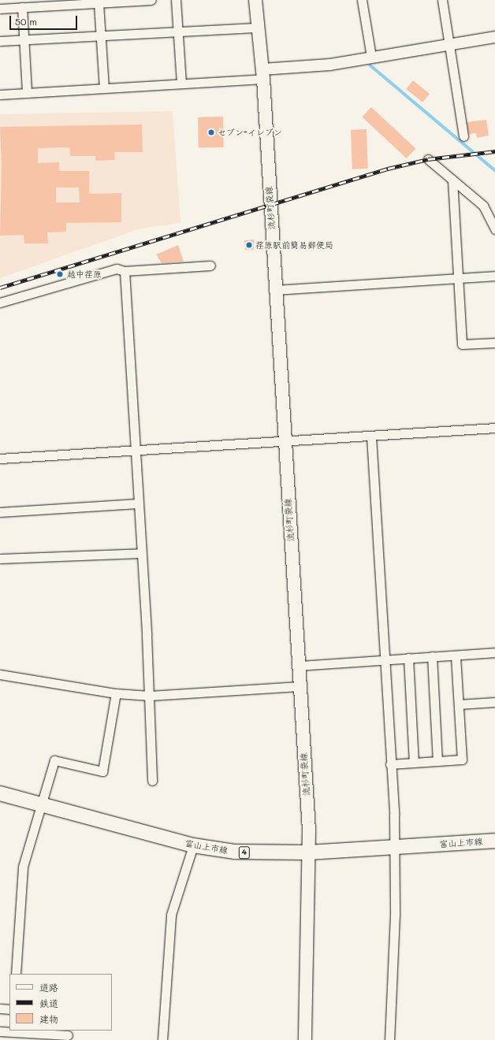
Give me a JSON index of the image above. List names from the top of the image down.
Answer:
{
  "streets": {
    "main road": ["流杉町袋線", "富山上市線", "4"]
  },
  "crossings": [
    ["流杉町袋線", "富山上市線"]
  ],
  "places": ["セブン-イレブン", "荏原駅前簡易郵便局", "越中荏原"],
  "legend": ["道路", "鉄道", "建物"],
  "scale_bar": "50 m"
}
